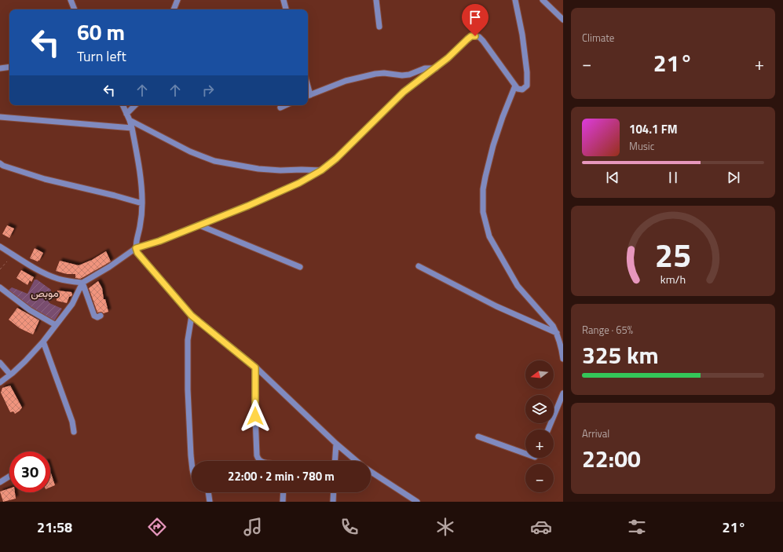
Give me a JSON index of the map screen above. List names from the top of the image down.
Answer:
{
  "districts": ["موبص"],
  "north": "left",
  "page": {
    "tile": [
      "Climate",
      ["Range · 65%", "325 km"],
      ["Arrival", "22:00"]
    ],
    "turn": ["60 m", "Turn left"],
    "heat": ["−", "21°", "+"],
    "song": ["104.1 FM", "Music"],
    "map_buttons": ["+", "−"],
    "limit": "30",
    "trip": "22:00 · 2 min · 780 m",
    "tabs": ["21:58", "21°"],
    "gauge": ["25", "km/h"]
  }
}
